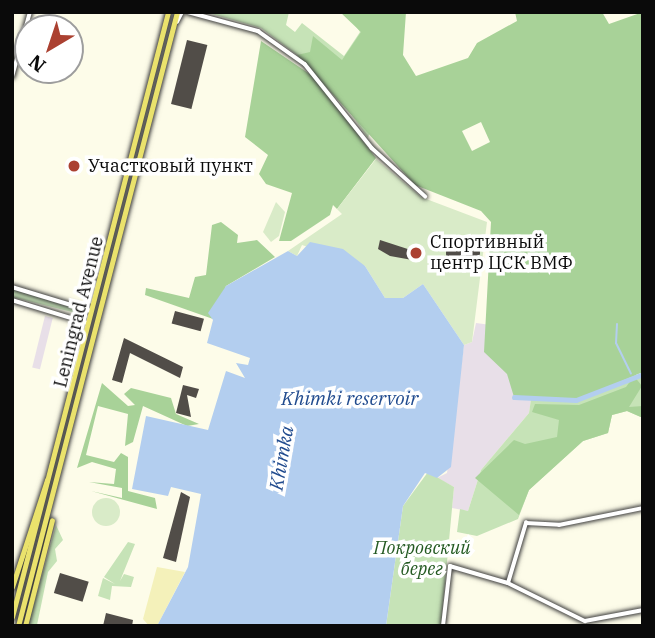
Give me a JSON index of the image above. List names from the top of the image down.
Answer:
{
  "streets": {
    "main road": ["Leningrad Avenue"]
  },
  "water": ["Khimki reservoir", "Khimka"],
  "parks": ["Покровский берег"],
  "places": ["Участковый пункт", "Спортивный центр ЦСК ВМФ"],
  "north": "bottom left"
}
